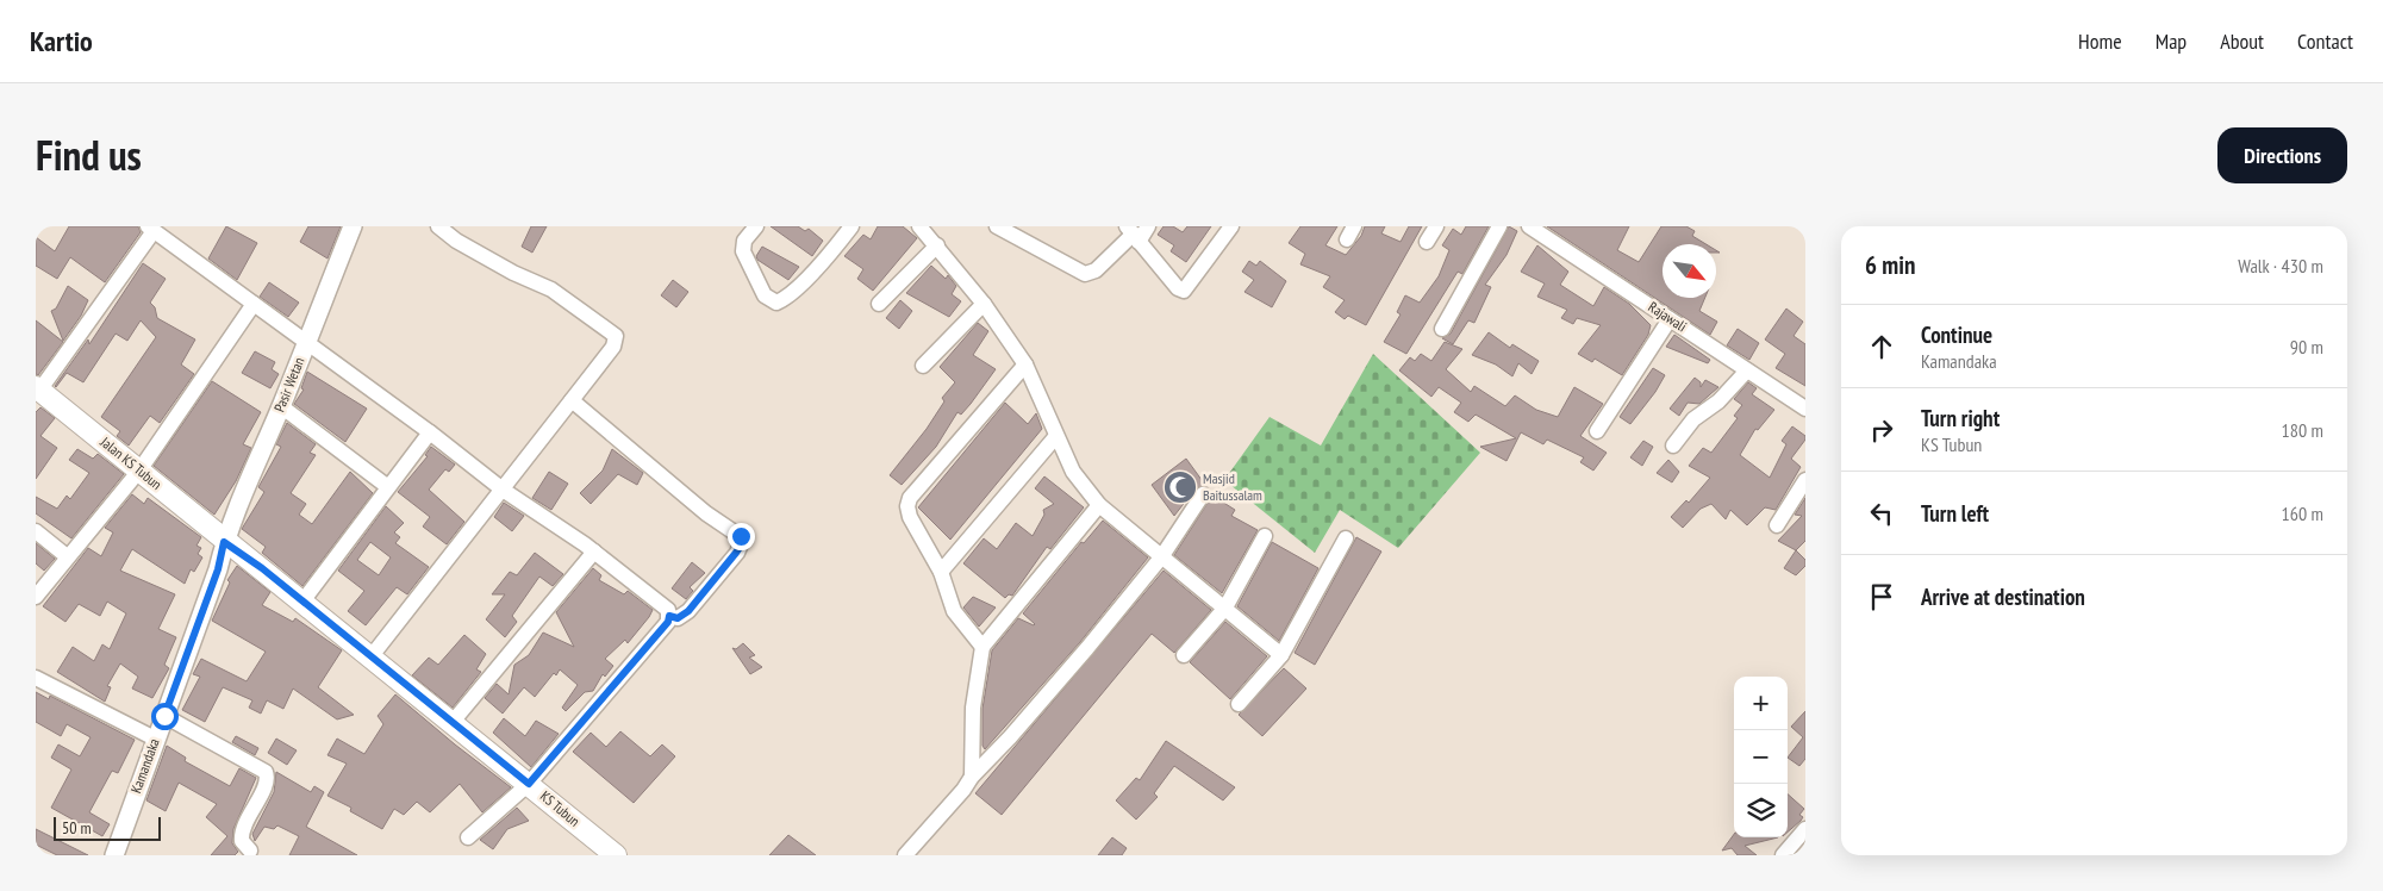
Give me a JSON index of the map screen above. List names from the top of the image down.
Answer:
{
  "streets": {
    "main road": ["Jalan KS Tubun", "KS Tubun"],
    "street": ["Rajawali", "Pasir Wetan", "Kamandaka"]
  },
  "crossings": [
    ["Pasir Wetan", "Jalan KS Tubun"],
    ["Pasir Wetan", "Kamandaka"],
    ["Pasir Wetan", "KS Tubun"],
    ["Jalan KS Tubun", "Kamandaka"],
    ["Jalan KS Tubun", "KS Tubun"],
    ["Kamandaka", "KS Tubun"]
  ],
  "places": {
    "mosque": ["Masjid Baitussalam"]
  },
  "scale_bar": "50 m",
  "north": "bottom right",
  "page": {
    "header": "Kartio",
    "nav": [
      "Home",
      "Map",
      "About",
      "Contact"
    ],
    "title": "Find us",
    "buttons": "Directions",
    "heading": ["6 min", "Walk · 430 m"],
    "list": [
      ["Continue", "Kamandaka", "90 m"],
      ["Turn right", "KS Tubun", "180 m"],
      ["Turn left", "160 m"],
      "Arrive at destination"
    ],
    "map_buttons": ["+", "−"],
    "scale": "50 m"
  }
}
